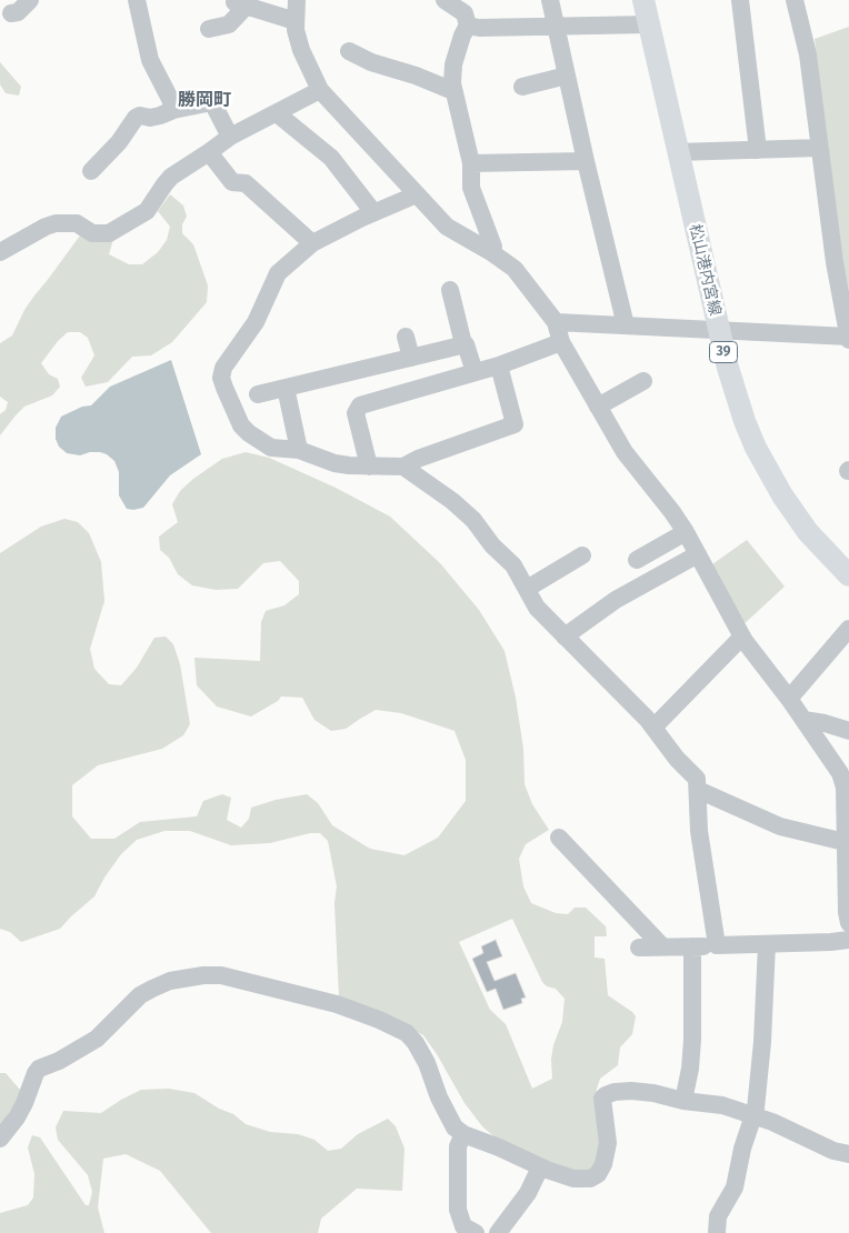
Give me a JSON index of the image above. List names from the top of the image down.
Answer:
{
  "streets": {
    "main road": ["松山港内宮線", "39"]
  },
  "districts": ["勝岡町"]
}
